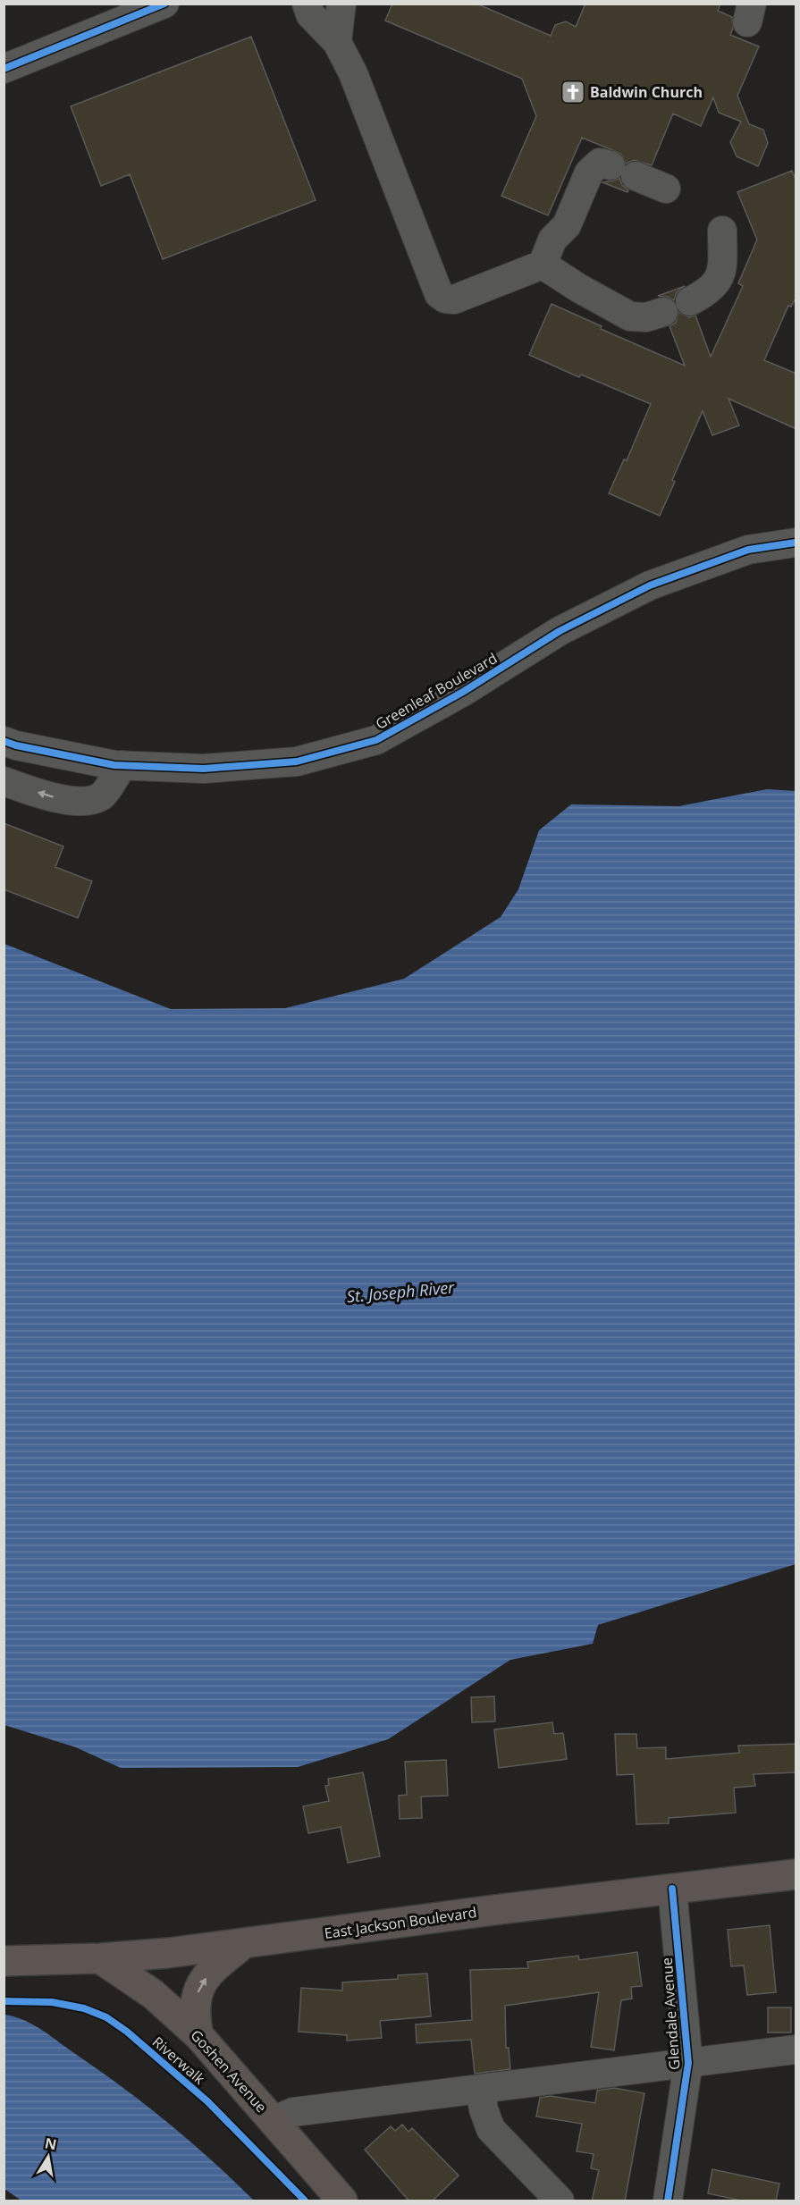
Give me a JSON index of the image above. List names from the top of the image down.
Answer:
{
  "streets": {
    "main road": ["East Jackson Boulevard", "Goshen Avenue"],
    "street": ["Greenleaf Boulevard", "Glendale Avenue"],
    "cycle path": ["Riverwalk"]
  },
  "crossings": [
    ["East Jackson Boulevard", "Glendale Avenue"],
    ["East Jackson Boulevard", "Goshen Avenue"]
  ],
  "water": ["St. Joseph River"],
  "places": {
    "church": ["Baldwin Church"]
  },
  "north": "top"
}
